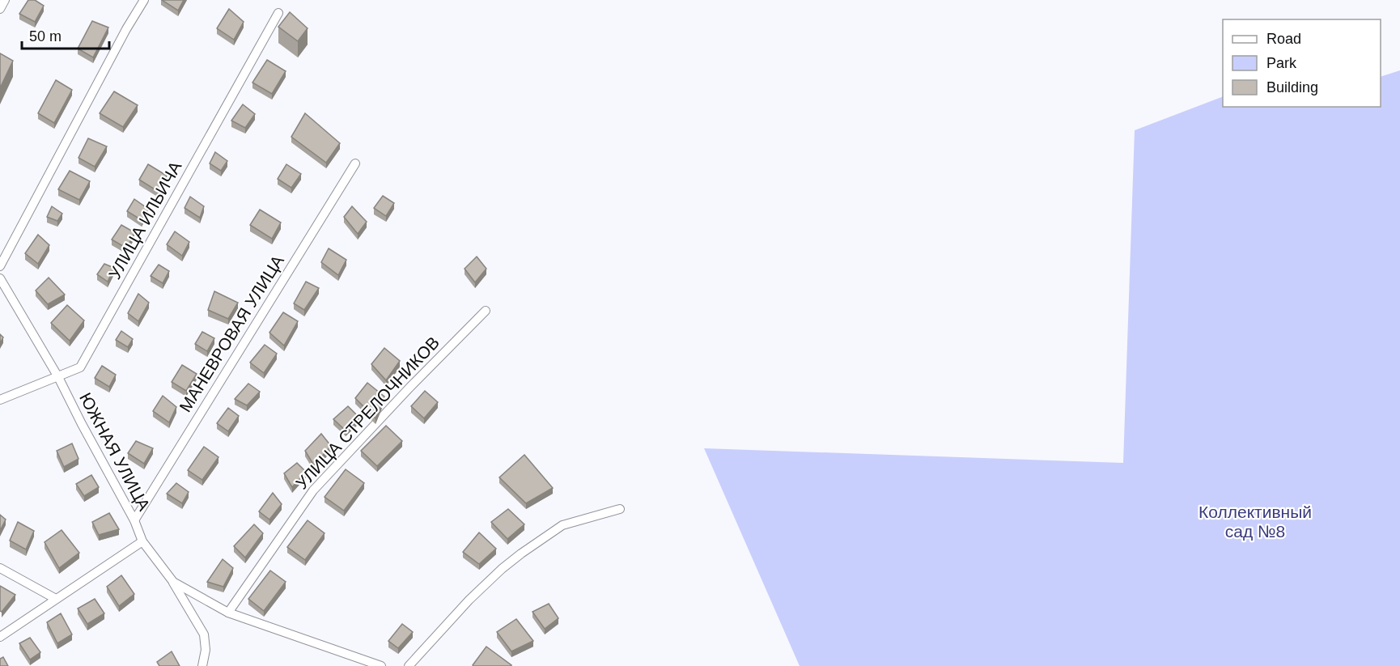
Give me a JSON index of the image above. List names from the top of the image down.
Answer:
{
  "streets": {
    "street": [
      "УЛИЦА ИЛЬИЧА",
      "МАНЕВРОВАЯ УЛИЦА",
      "УЛИЦА СТРЕЛОЧНИКОВ",
      "ЮЖНАЯ УЛИЦА"
    ]
  },
  "crossings": [
    ["УЛИЦА ИЛЬИЧА", "ЮЖНАЯ УЛИЦА"],
    ["МАНЕВРОВАЯ УЛИЦА", "ЮЖНАЯ УЛИЦА"],
    ["УЛИЦА СТРЕЛОЧНИКОВ", "ЮЖНАЯ УЛИЦА"]
  ],
  "parks": ["Коллективный сад №8"],
  "legend": ["Road", "Park", "Building"],
  "scale_bar": "50 m"
}
